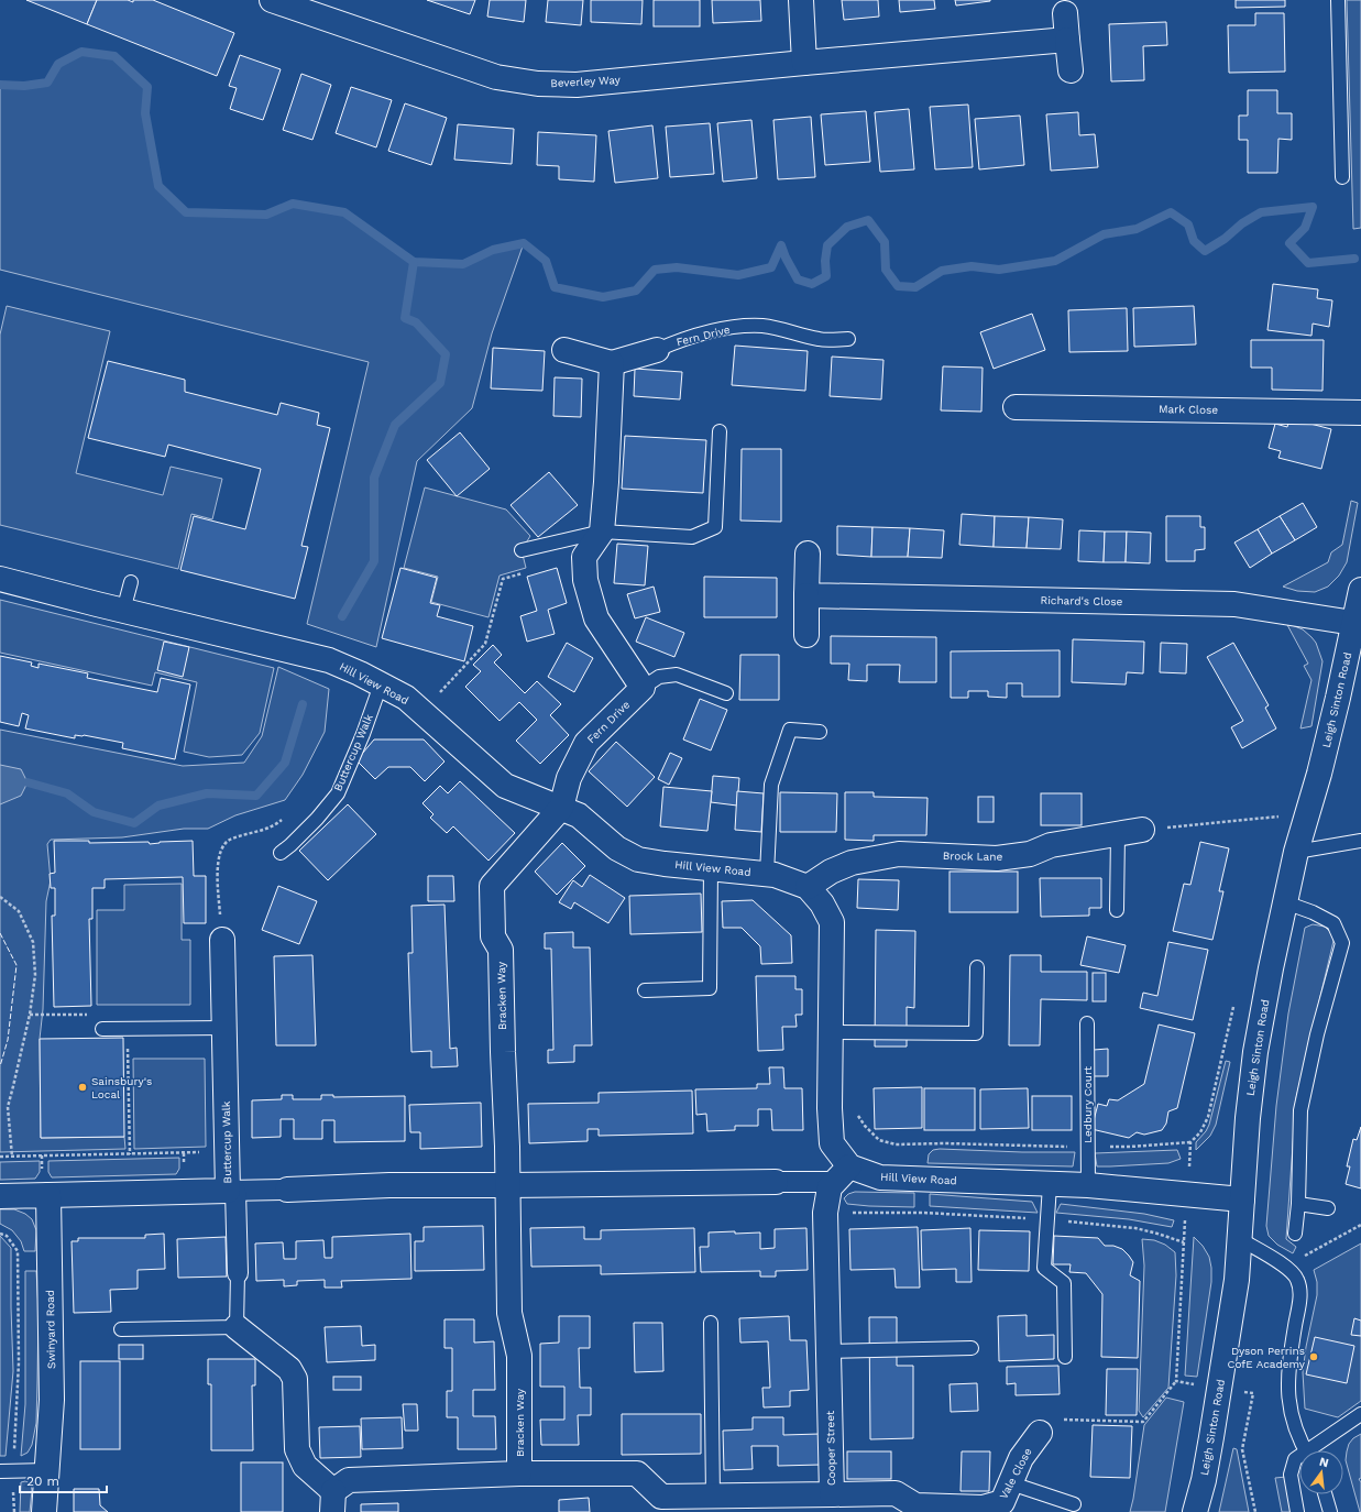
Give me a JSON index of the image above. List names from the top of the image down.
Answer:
{
  "streets": {
    "street": [
      "Beverley Way",
      "Fern Drive",
      "Mark Close",
      "Richard's Close",
      "Hill View Road",
      "Leigh Sinton Road",
      "Buttercup Walk",
      "Brock Lane",
      "Bracken Way",
      "Swinyard Road",
      "Cooper Street",
      "Vale Close"
    ],
    "lane": ["Ledbury Court"]
  },
  "crossings": [
    ["Fern Drive", "Hill View Road"],
    ["Fern Drive", "Bracken Way"],
    ["Richard's Close", "Leigh Sinton Road"],
    ["Hill View Road", "Leigh Sinton Road"],
    ["Hill View Road", "Buttercup Walk"],
    ["Hill View Road", "Brock Lane"],
    ["Hill View Road", "Bracken Way"],
    ["Hill View Road", "Ledbury Court"],
    ["Hill View Road", "Cooper Street"],
    ["Buttercup Walk", "Swinyard Road"],
    ["Bracken Way", "Cooper Street"],
    ["Cooper Street", "Vale Close"]
  ],
  "places": ["Sainsbury's Local", "Dyson Perrins CofE Academy"],
  "scale_bar": "20 m",
  "north": "top"
}
